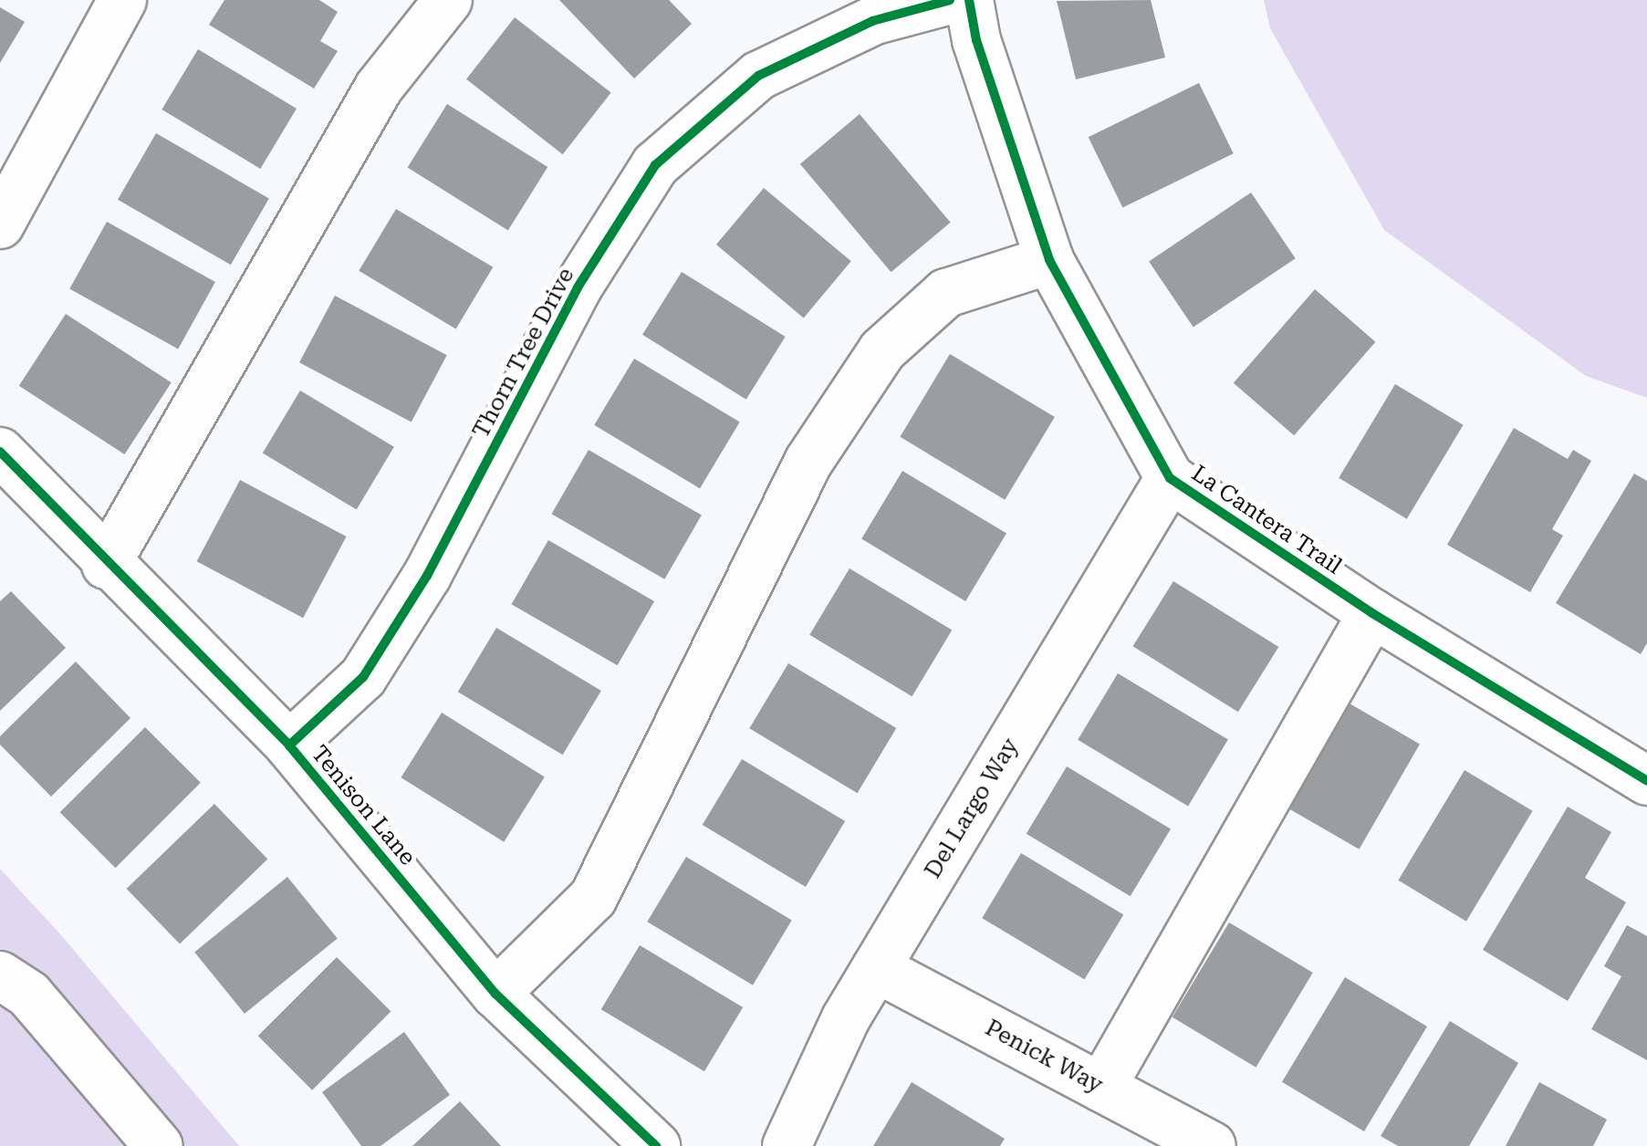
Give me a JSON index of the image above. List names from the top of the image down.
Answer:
{
  "streets": {
    "street": [
      "Thorn Tree Drive",
      "La Cantera Trail",
      "Tenison Lane",
      "Del Largo Way",
      "Penick Way"
    ]
  },
  "crossings": [
    ["Thorn Tree Drive", "Tenison Lane"],
    ["La Cantera Trail", "Del Largo Way"],
    ["Del Largo Way", "Penick Way"]
  ]
}
